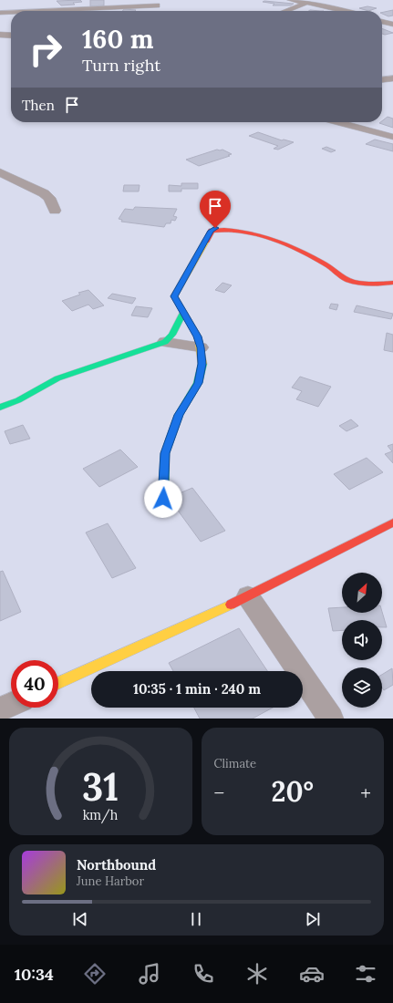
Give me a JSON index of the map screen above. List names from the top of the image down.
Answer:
{
  "north": "top right",
  "page": {
    "turn": ["160 m", "Turn right"],
    "then": "Then",
    "limit": "40",
    "trip": "10:35 · 1 min · 240 m",
    "tile": "Climate",
    "heat": ["−", "20°", "+"],
    "song": ["Northbound", "June Harbor"],
    "tabs": "10:34",
    "gauge": ["31", "km/h"]
  }
}
